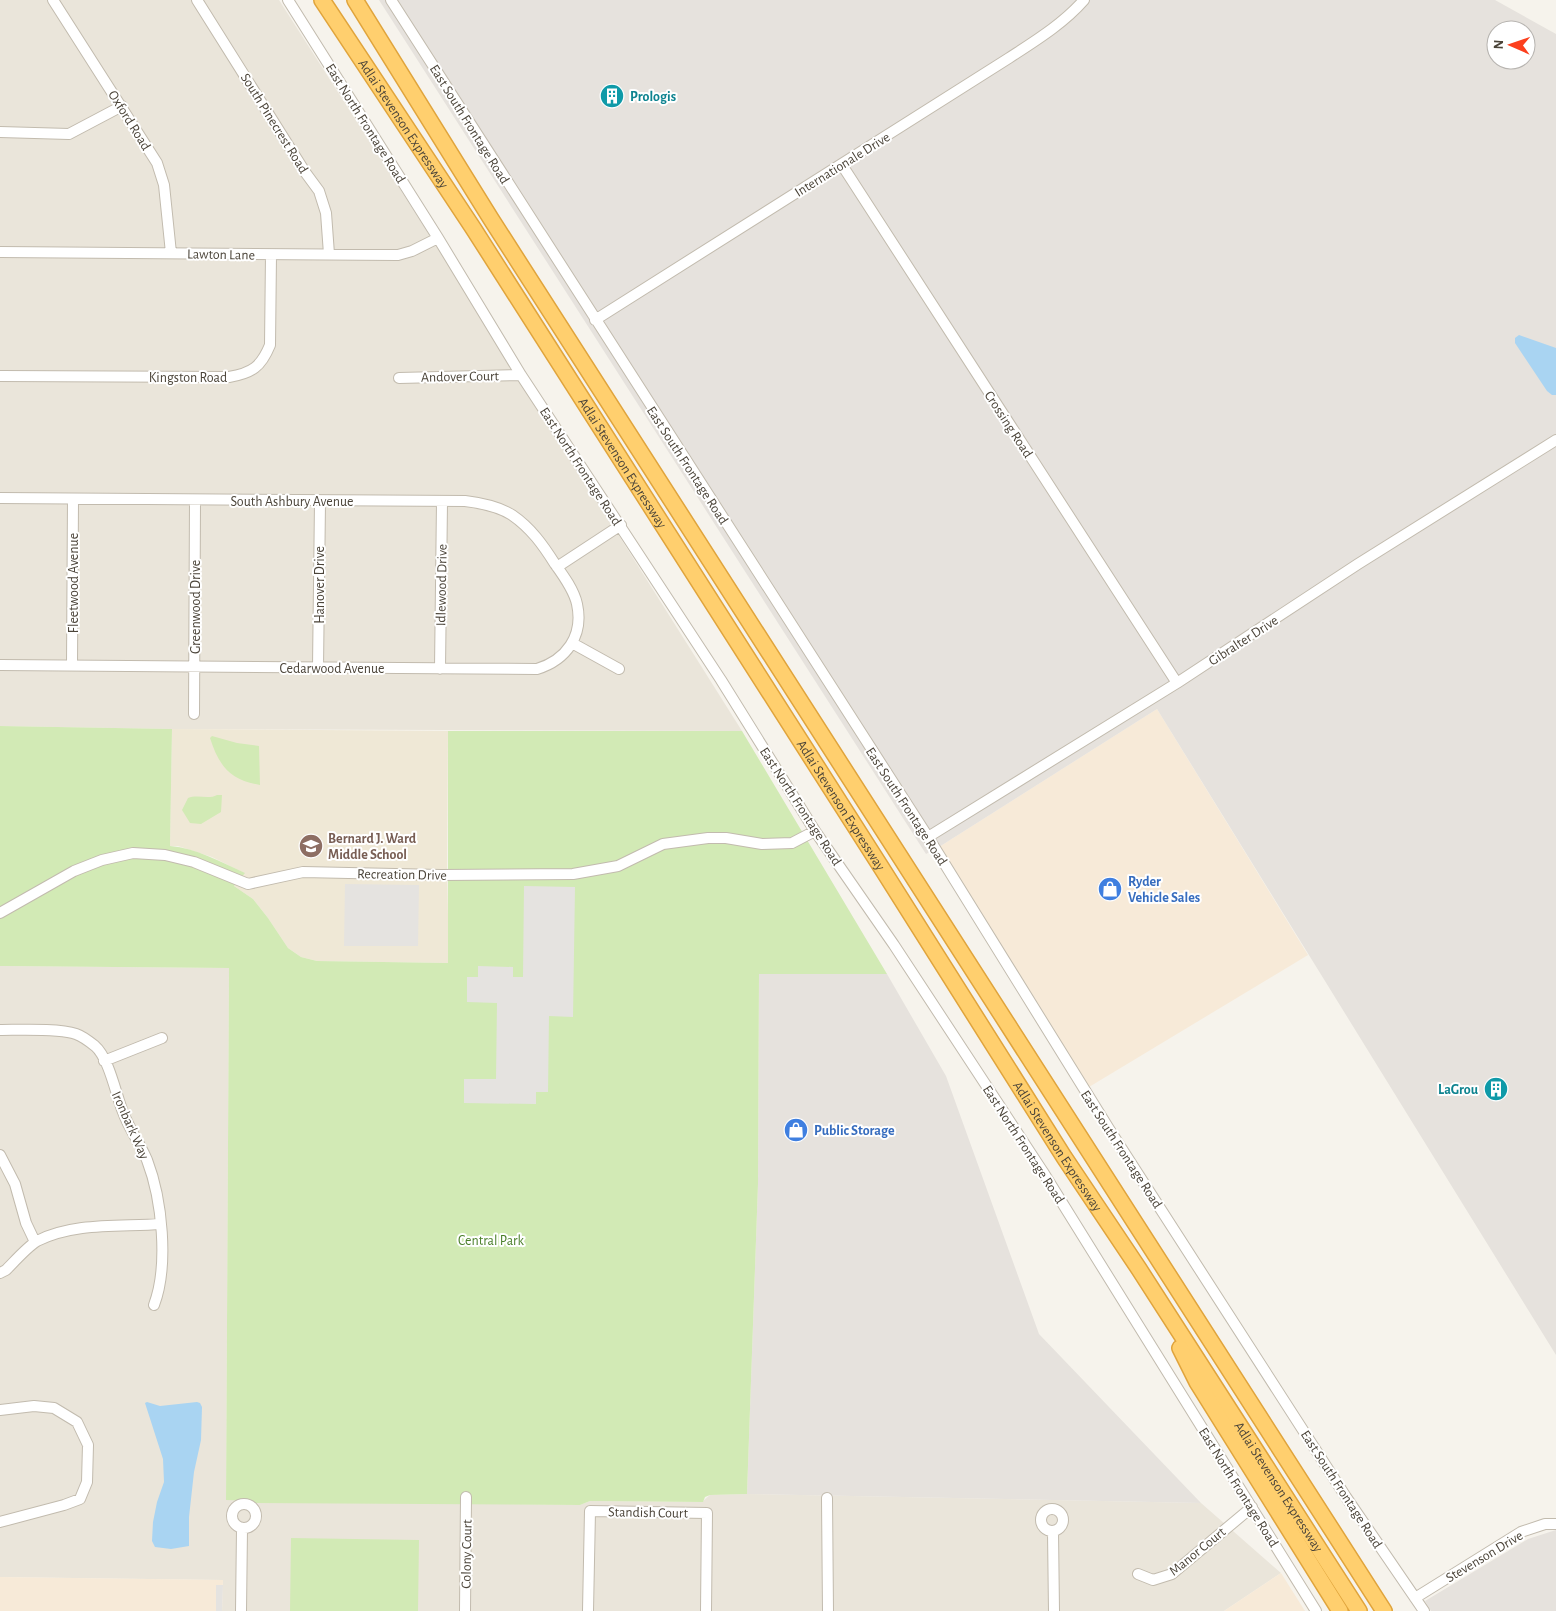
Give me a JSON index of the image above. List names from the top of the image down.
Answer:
{
  "streets": {
    "highway": ["Adlai Stevenson Expressway"],
    "street": [
      "Oxford Road",
      "South Pinecrest Road",
      "East North Frontage Road",
      "East South Frontage Road",
      "Internationale Drive",
      "Lawton Lane",
      "Andover Court",
      "Kingston Road",
      "Crossing Road",
      "South Ashbury Avenue",
      "Fleetwood Avenue",
      "Hanover Drive",
      "Idlewood Drive",
      "Greenwood Drive",
      "Gibralter Drive",
      "Cedarwood Avenue",
      "Recreation Drive",
      "Ironbark Way",
      "Standish Court",
      "Manor Court",
      "Colony Court",
      "Stevenson Drive"
    ]
  },
  "crossings": [
    ["Oxford Road", "Lawton Lane"],
    ["South Pinecrest Road", "Lawton Lane"],
    ["East North Frontage Road", "Lawton Lane"],
    ["East North Frontage Road", "Andover Court"],
    ["East North Frontage Road", "Recreation Drive"],
    ["East North Frontage Road", "Manor Court"],
    ["East South Frontage Road", "Internationale Drive"],
    ["East South Frontage Road", "Gibralter Drive"],
    ["East South Frontage Road", "Stevenson Drive"],
    ["Internationale Drive", "Crossing Road"],
    ["Lawton Lane", "Kingston Road"],
    ["Crossing Road", "Gibralter Drive"],
    ["South Ashbury Avenue", "Fleetwood Avenue"],
    ["South Ashbury Avenue", "Hanover Drive"],
    ["South Ashbury Avenue", "Idlewood Drive"],
    ["South Ashbury Avenue", "Greenwood Drive"],
    ["South Ashbury Avenue", "Cedarwood Avenue"],
    ["Fleetwood Avenue", "Cedarwood Avenue"],
    ["Hanover Drive", "Cedarwood Avenue"],
    ["Idlewood Drive", "Cedarwood Avenue"],
    ["Greenwood Drive", "Cedarwood Avenue"]
  ],
  "parks": ["Central Park"],
  "places": {
    "building": ["Prologis", "LaGrou"],
    "school or university": ["Bernard J. Ward Middle School"],
    "shop": ["Ryder Vehicle Sales", "Public Storage"]
  },
  "north": "left"
}
